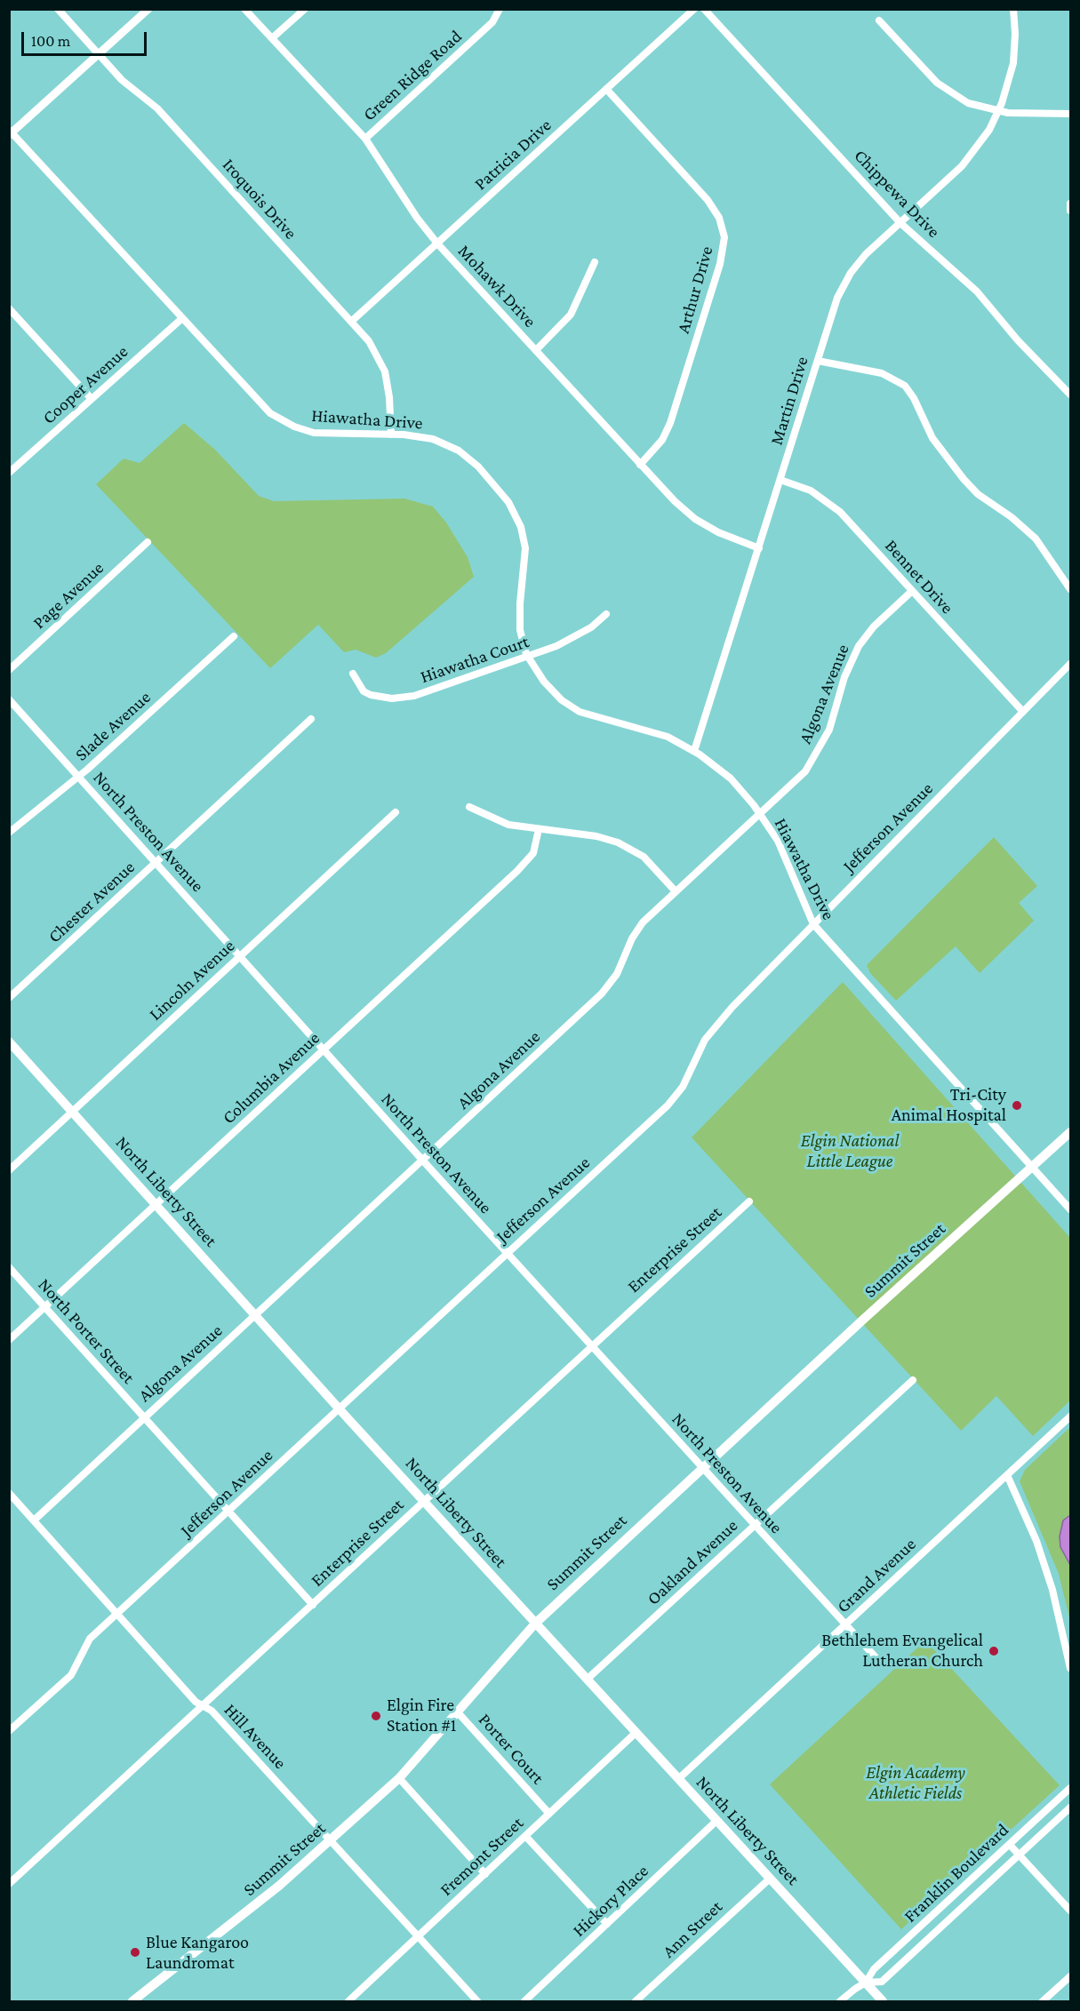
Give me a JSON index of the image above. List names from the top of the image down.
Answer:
{
  "streets": {
    "main road": ["North Liberty Street", "Summit Street"],
    "street": [
      "Green Ridge Road",
      "Patricia Drive",
      "Chippewa Drive",
      "Iroquois Drive",
      "Mohawk Drive",
      "Arthur Drive",
      "Cooper Avenue",
      "Martin Drive",
      "Hiawatha Drive",
      "Bennet Drive",
      "Page Avenue",
      "Hiawatha Court",
      "Algona Avenue",
      "Slade Avenue",
      "Jefferson Avenue",
      "North Preston Avenue",
      "Chester Avenue",
      "Lincoln Avenue",
      "Columbia Avenue",
      "Enterprise Street",
      "North Porter Street",
      "Oakland Avenue",
      "Grand Avenue",
      "Hill Avenue",
      "Porter Court",
      "Fremont Street",
      "Franklin Boulevard",
      "Hickory Place",
      "Ann Street"
    ]
  },
  "crossings": [
    ["Green Ridge Road", "Mohawk Drive"],
    ["Patricia Drive", "Iroquois Drive"],
    ["Patricia Drive", "Mohawk Drive"],
    ["Patricia Drive", "Arthur Drive"],
    ["Chippewa Drive", "Martin Drive"],
    ["Iroquois Drive", "Hiawatha Drive"],
    ["Mohawk Drive", "Arthur Drive"],
    ["Mohawk Drive", "Martin Drive"],
    ["Cooper Avenue", "Hiawatha Drive"],
    ["Martin Drive", "Hiawatha Drive"],
    ["Martin Drive", "Bennet Drive"],
    ["Hiawatha Drive", "Hiawatha Court"],
    ["Hiawatha Drive", "Algona Avenue"],
    ["Hiawatha Drive", "Jefferson Avenue"],
    ["Hiawatha Drive", "Summit Street"],
    ["Bennet Drive", "Algona Avenue"],
    ["Bennet Drive", "Jefferson Avenue"],
    ["Algona Avenue", "North Preston Avenue"],
    ["Algona Avenue", "North Liberty Street"],
    ["Algona Avenue", "North Porter Street"],
    ["Algona Avenue", "Hill Avenue"],
    ["Slade Avenue", "North Preston Avenue"],
    ["Jefferson Avenue", "North Preston Avenue"],
    ["Jefferson Avenue", "North Liberty Street"],
    ["Jefferson Avenue", "North Porter Street"],
    ["Jefferson Avenue", "Hill Avenue"],
    ["North Preston Avenue", "Chester Avenue"],
    ["North Preston Avenue", "Lincoln Avenue"],
    ["North Preston Avenue", "Columbia Avenue"],
    ["North Preston Avenue", "Enterprise Street"],
    ["North Preston Avenue", "Summit Street"],
    ["North Preston Avenue", "Oakland Avenue"],
    ["North Preston Avenue", "Grand Avenue"],
    ["Lincoln Avenue", "North Liberty Street"],
    ["Columbia Avenue", "North Liberty Street"],
    ["Columbia Avenue", "North Porter Street"],
    ["North Liberty Street", "Enterprise Street"],
    ["North Liberty Street", "Summit Street"],
    ["North Liberty Street", "Oakland Avenue"],
    ["North Liberty Street", "Grand Avenue"],
    ["North Liberty Street", "Fremont Street"],
    ["North Liberty Street", "Franklin Boulevard"],
    ["North Liberty Street", "Hickory Place"],
    ["North Liberty Street", "Ann Street"],
    ["Enterprise Street", "North Porter Street"],
    ["Enterprise Street", "Hill Avenue"],
    ["Summit Street", "Hill Avenue"],
    ["Summit Street", "Porter Court"],
    ["Hill Avenue", "Fremont Street"],
    ["Porter Court", "Fremont Street"]
  ],
  "parks": ["Elgin National Little League", "Elgin Academy Athletic Fields"],
  "places": [
    "Tri-City Animal Hospital",
    "Bethlehem Evangelical Lutheran Church",
    "Elgin Fire Station #1",
    "Blue Kangaroo Laundromat"
  ],
  "scale_bar": "100 m"
}
